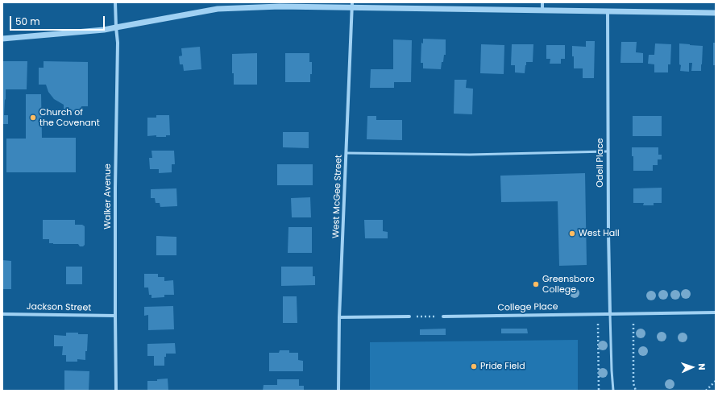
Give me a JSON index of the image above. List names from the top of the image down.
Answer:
{
  "streets": {
    "street": [
      "Odell Place",
      "Walker Avenue",
      "West McGee Street",
      "Jackson Street",
      "College Place"
    ]
  },
  "crossings": [
    ["Odell Place", "College Place"],
    ["Walker Avenue", "Jackson Street"]
  ],
  "places": [
    "Church of the Covenant",
    "West Hall",
    "Greensboro College",
    "Pride Field"
  ],
  "scale_bar": "50 m",
  "north": "right"
}
